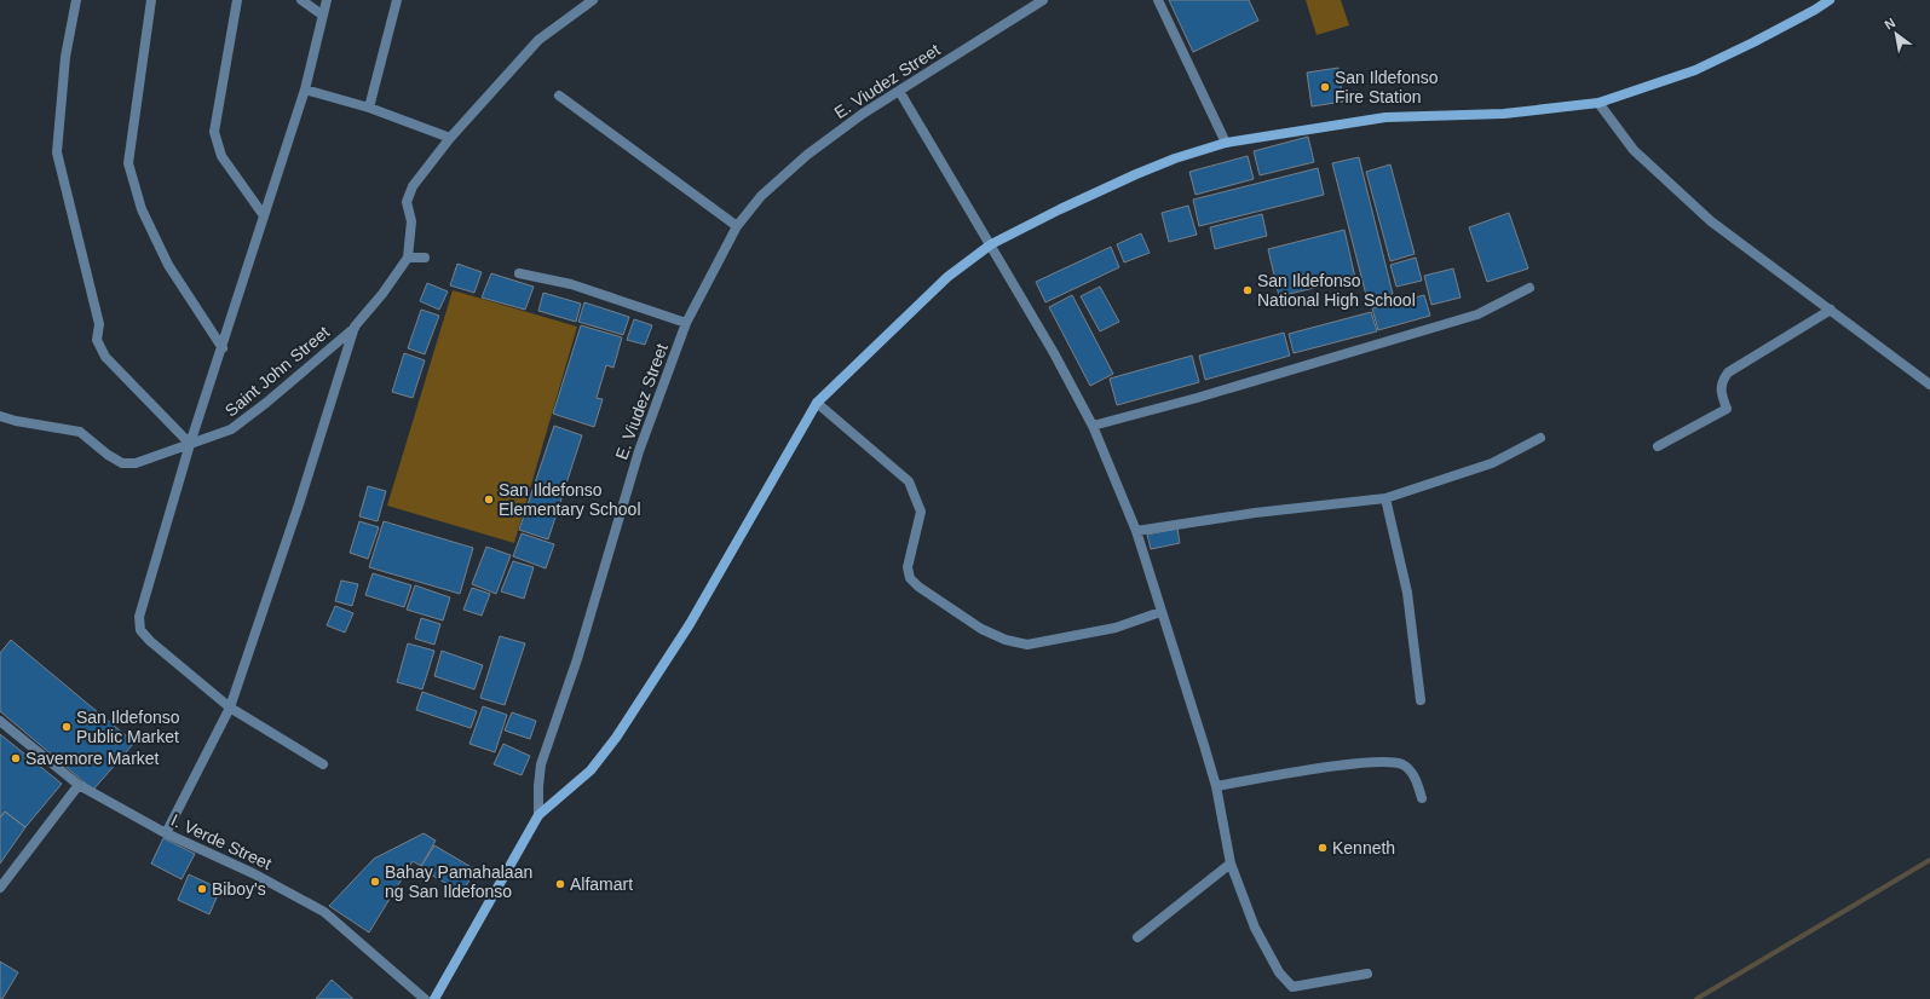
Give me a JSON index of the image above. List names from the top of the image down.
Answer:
{
  "streets": {
    "street": ["E. Viudez Street", "Saint John Street", "I. Verde Street"]
  },
  "places": [
    "San Ildefonso Fire Station",
    "San Ildefonso National High School",
    "San Ildefonso Elementary School",
    "San Ildefonso Public Market",
    "Savemore Market",
    "Kenneth",
    "Bahay Pamahalaan ng San Ildefonso",
    "Alfamart",
    "Biboy's"
  ],
  "north": "top left"
}
